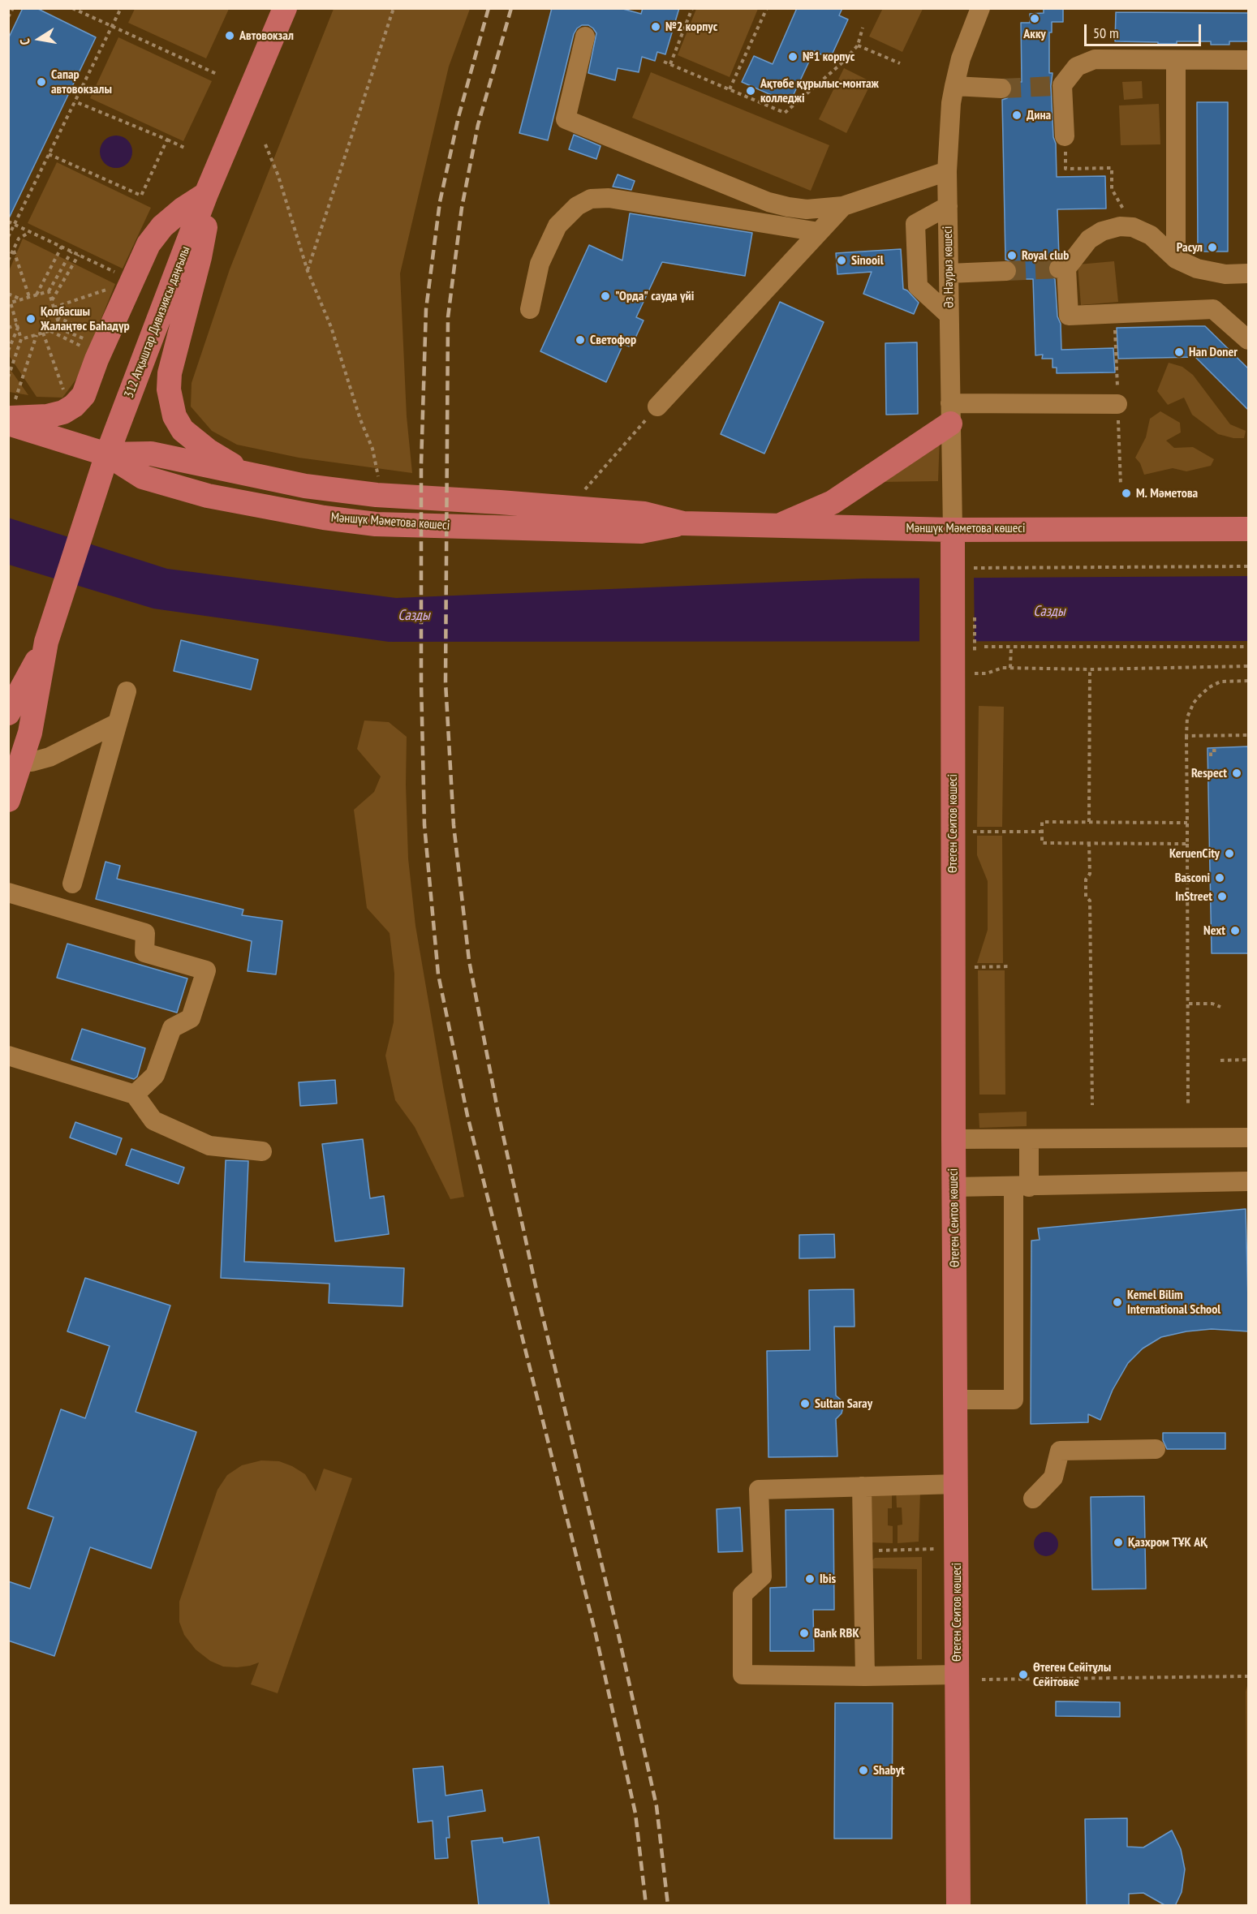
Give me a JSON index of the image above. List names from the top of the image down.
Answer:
{
  "streets": {
    "main road": ["312 Атқыштар Дивизиясы даңғылы", "Мәншүк Мәметова көшесі", "Өтеген Сеитов көшесі"],
    "street": ["Әз Наурыз көшесі"]
  },
  "crossings": [
    ["Әз Наурыз көшесі", "Мәншүк Мәметова көшесі"],
    ["Әз Наурыз көшесі", "Өтеген Сеитов көшесі"],
    ["312 Атқыштар Дивизиясы даңғылы", "Мәншүк Мәметова көшесі"],
    ["Мәншүк Мәметова көшесі", "Өтеген Сеитов көшесі"]
  ],
  "water": ["Сазды"],
  "places": [
    "Акку",
    "№2 корпус",
    "Автовокзал",
    "№1 корпус",
    "Сапар автовокзалы",
    "Ақтөбе құрылыс-монтаж колледжі",
    "Дина",
    "Расул",
    "Royal club",
    "Sinooil",
    "\"Орда\" сауда үйі",
    "Қолбасшы Жалаңтөс Баһадүр",
    "Светофор",
    "Han Doner",
    "М. Мәметова",
    "Respect",
    "KeruenCity",
    "Basconi",
    "InStreet",
    "Next",
    "Kemel Bilim International School",
    "Sultan Saray",
    "Қазхром ТҰК АҚ",
    "Ibis",
    "Bank RBK",
    "Өтеген Сейітұлы Сейітовке",
    "Shabyt"
  ],
  "scale_bar": "50 m",
  "north": "left"
}
